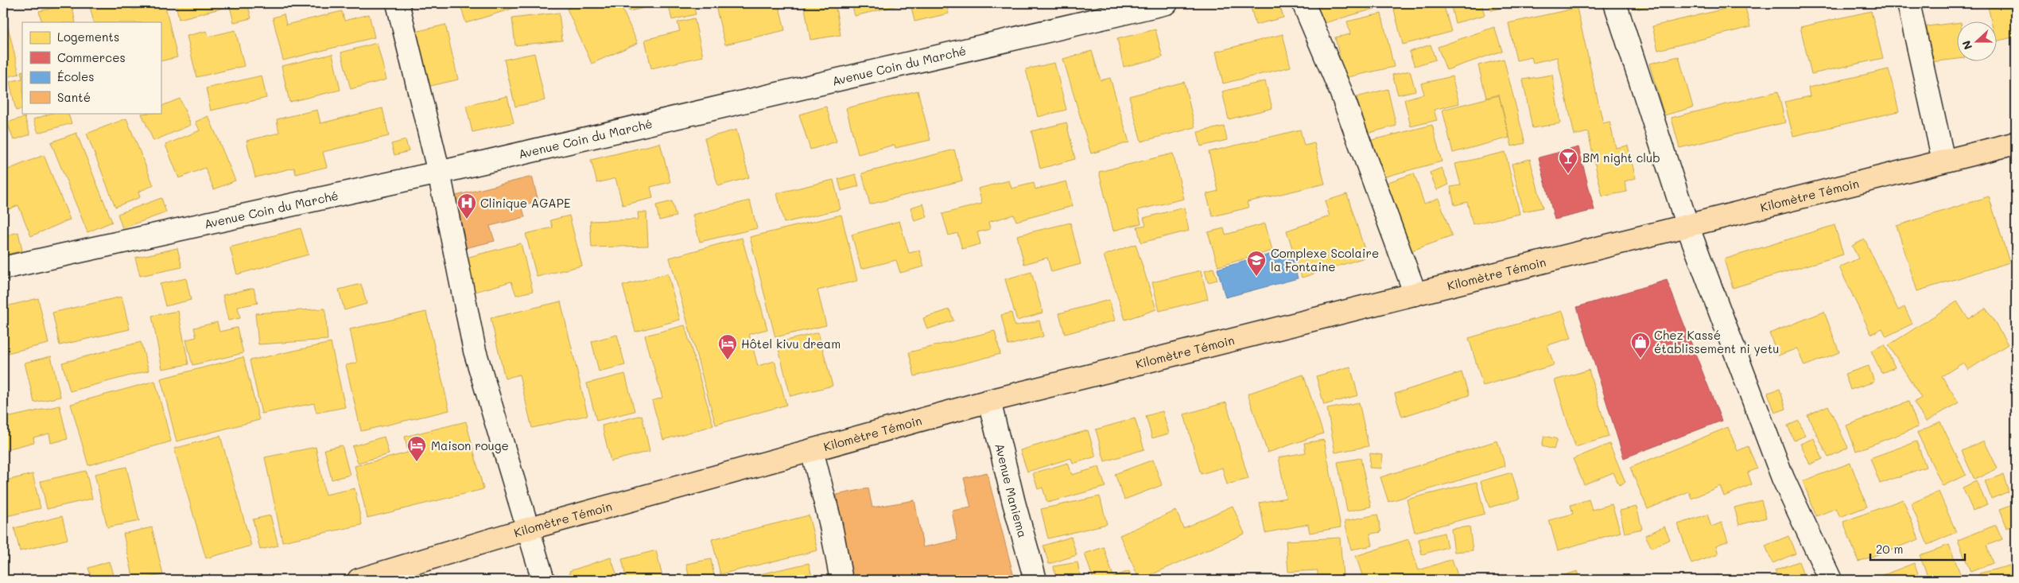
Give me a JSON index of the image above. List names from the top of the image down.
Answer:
{
  "streets": {
    "main road": ["Kilomètre Témoin"],
    "street": ["Avenue Coin du Marché", "Avenue Maniema"]
  },
  "crossings": [
    ["Kilomètre Témoin", "Avenue Maniema"]
  ],
  "places": {
    "bar": ["BM night club"],
    "hospital": ["Clinique AGAPE"],
    "school or university": ["Complexe Scolaire la Fontaine"],
    "shop": ["Chez Kassé établissement ni yetu"],
    "hotel": ["Hôtel kivu dream", "Maison rouge"]
  },
  "legend": [
    "Logements",
    "Commerces",
    "Écoles",
    "Santé"
  ],
  "scale_bar": "20 m",
  "north": "left"
}
